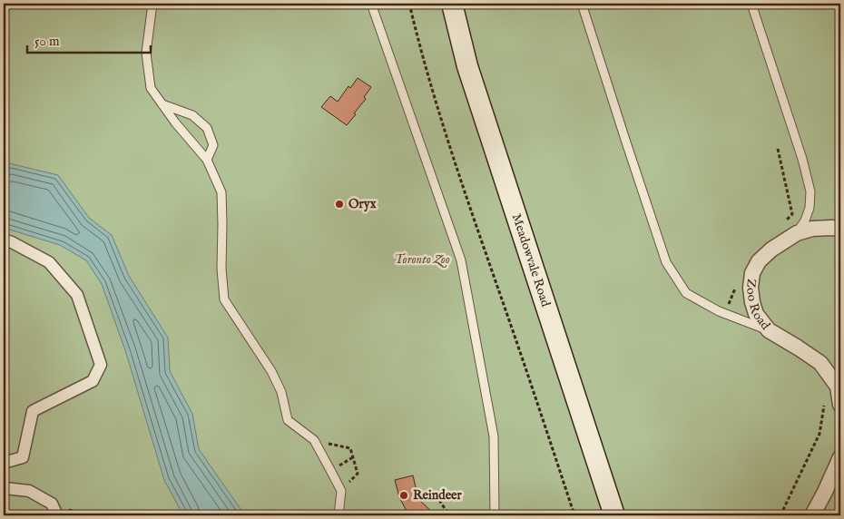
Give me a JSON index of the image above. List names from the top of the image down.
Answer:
{
  "streets": {
    "main road": ["Meadowvale Road"],
    "street": ["Zoo Road"]
  },
  "parks": ["Toronto Zoo"],
  "places": ["Oryx", "Reindeer"],
  "scale_bar": "50 m"
}
